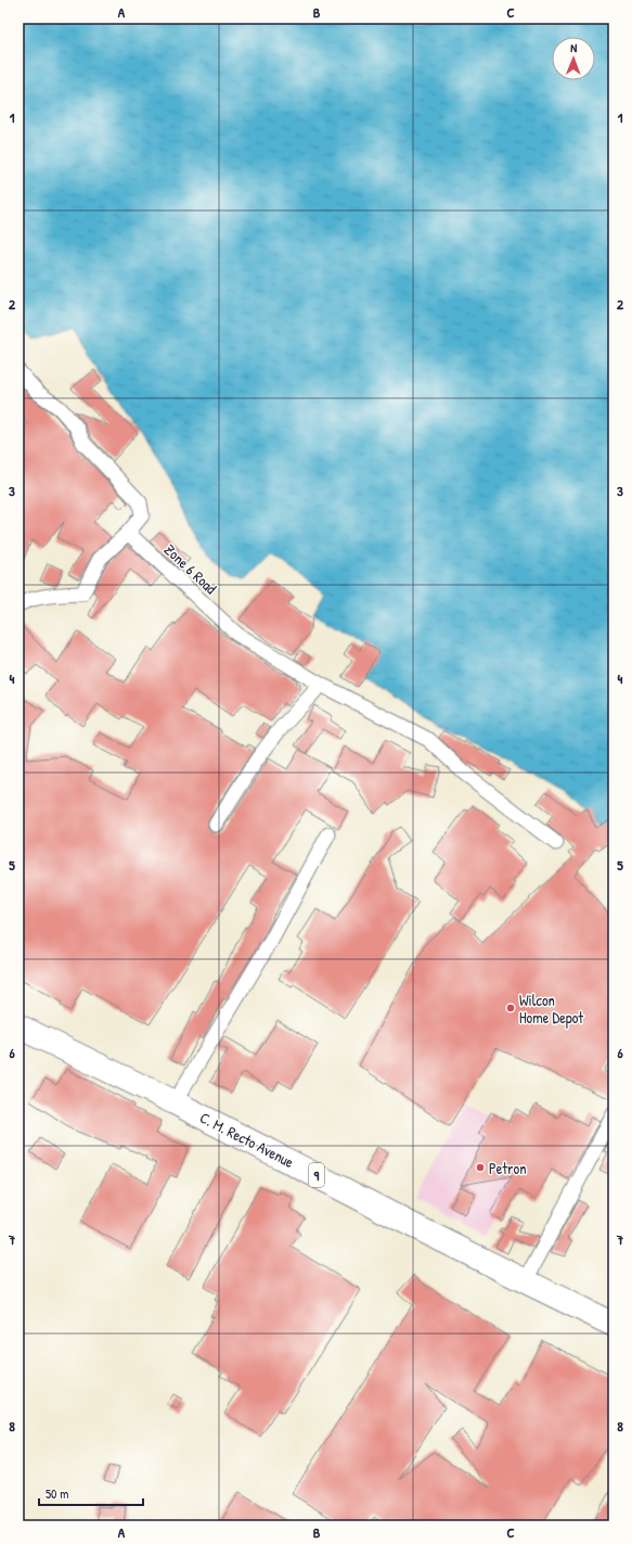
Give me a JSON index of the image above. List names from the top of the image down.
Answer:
{
  "streets": {
    "highway": ["C. M. Recto Avenue", "9"],
    "street": ["Zone 6 Road"]
  },
  "places": ["Wilcon Home Depot", "Petron"],
  "scale_bar": "50 m",
  "north": "top",
  "grid": {
    "columns": ["A", "B", "C"],
    "rows": [
      "1",
      "2",
      "3",
      "4",
      "5",
      "6",
      "7",
      "8"
    ]
  }
}
